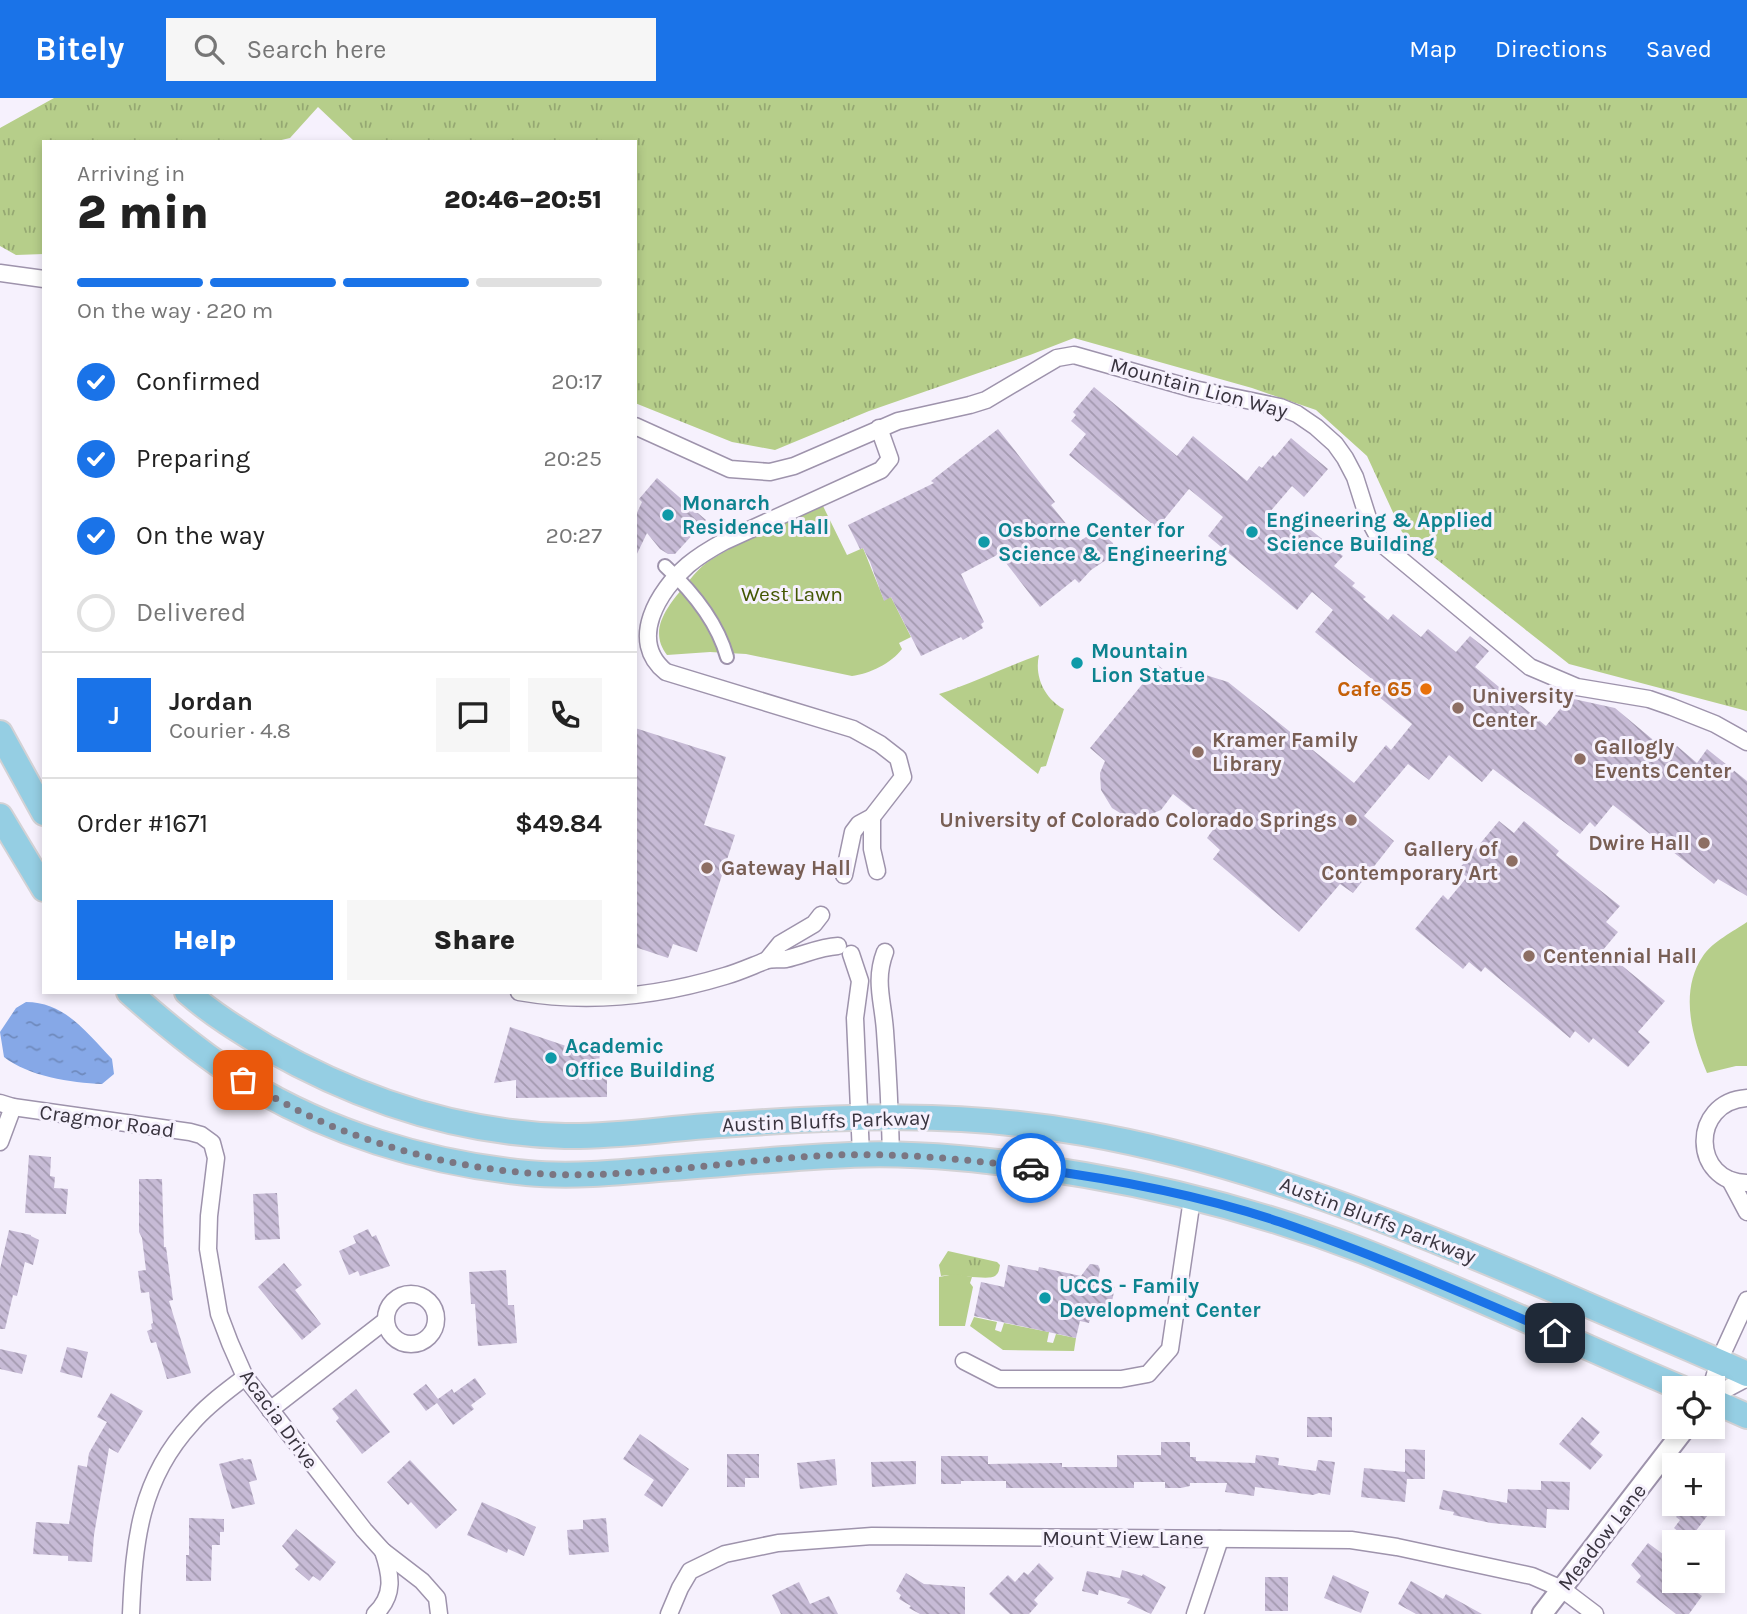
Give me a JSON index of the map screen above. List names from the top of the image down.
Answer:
{
  "streets": {
    "main road": ["Austin Bluffs Parkway"],
    "street": [
      "Mountain Lion Way",
      "Cragmor Road",
      "Acacia Drive",
      "Meadow Lane",
      "Mount View Lane"
    ]
  },
  "crossings": [
    ["Cragmor Road", "Acacia Drive"],
    ["Meadow Lane", "Mount View Lane"]
  ],
  "parks": ["West Lawn"],
  "places": [
    "Monarch Residence Hall",
    "Engineering & Applied Science Building",
    "Osborne Center for Science & Engineering",
    "Mountain Lion Statue",
    "Cafe 65",
    "University Center",
    "Kramer Family Library",
    "Gallogly Events Center",
    "University of Colorado Colorado Springs",
    "Dwire Hall",
    "Gallery of Contemporary Art",
    "Gateway Hall",
    "Centennial Hall",
    "Academic Office Building",
    "UCCS - Family Development Center"
  ],
  "page": {
    "header": "Bitely",
    "search": "Search here",
    "nav": ["Map", "Directions", "Saved"],
    "heading": ["2 min", "Arriving in", "20:46–20:51"],
    "panel": [
      "Jordan",
      "Courier · 4.8",
      "Order #1671",
      "$49.84"
    ],
    "bar": "On the way · 220 m",
    "list": [
      ["Confirmed", "20:17"],
      ["Preparing", "20:25"],
      ["On the way", "20:27"],
      "Delivered"
    ],
    "round": "J",
    "buttons": ["Help", "Share"],
    "map_buttons": ["+", "−"]
  }
}
